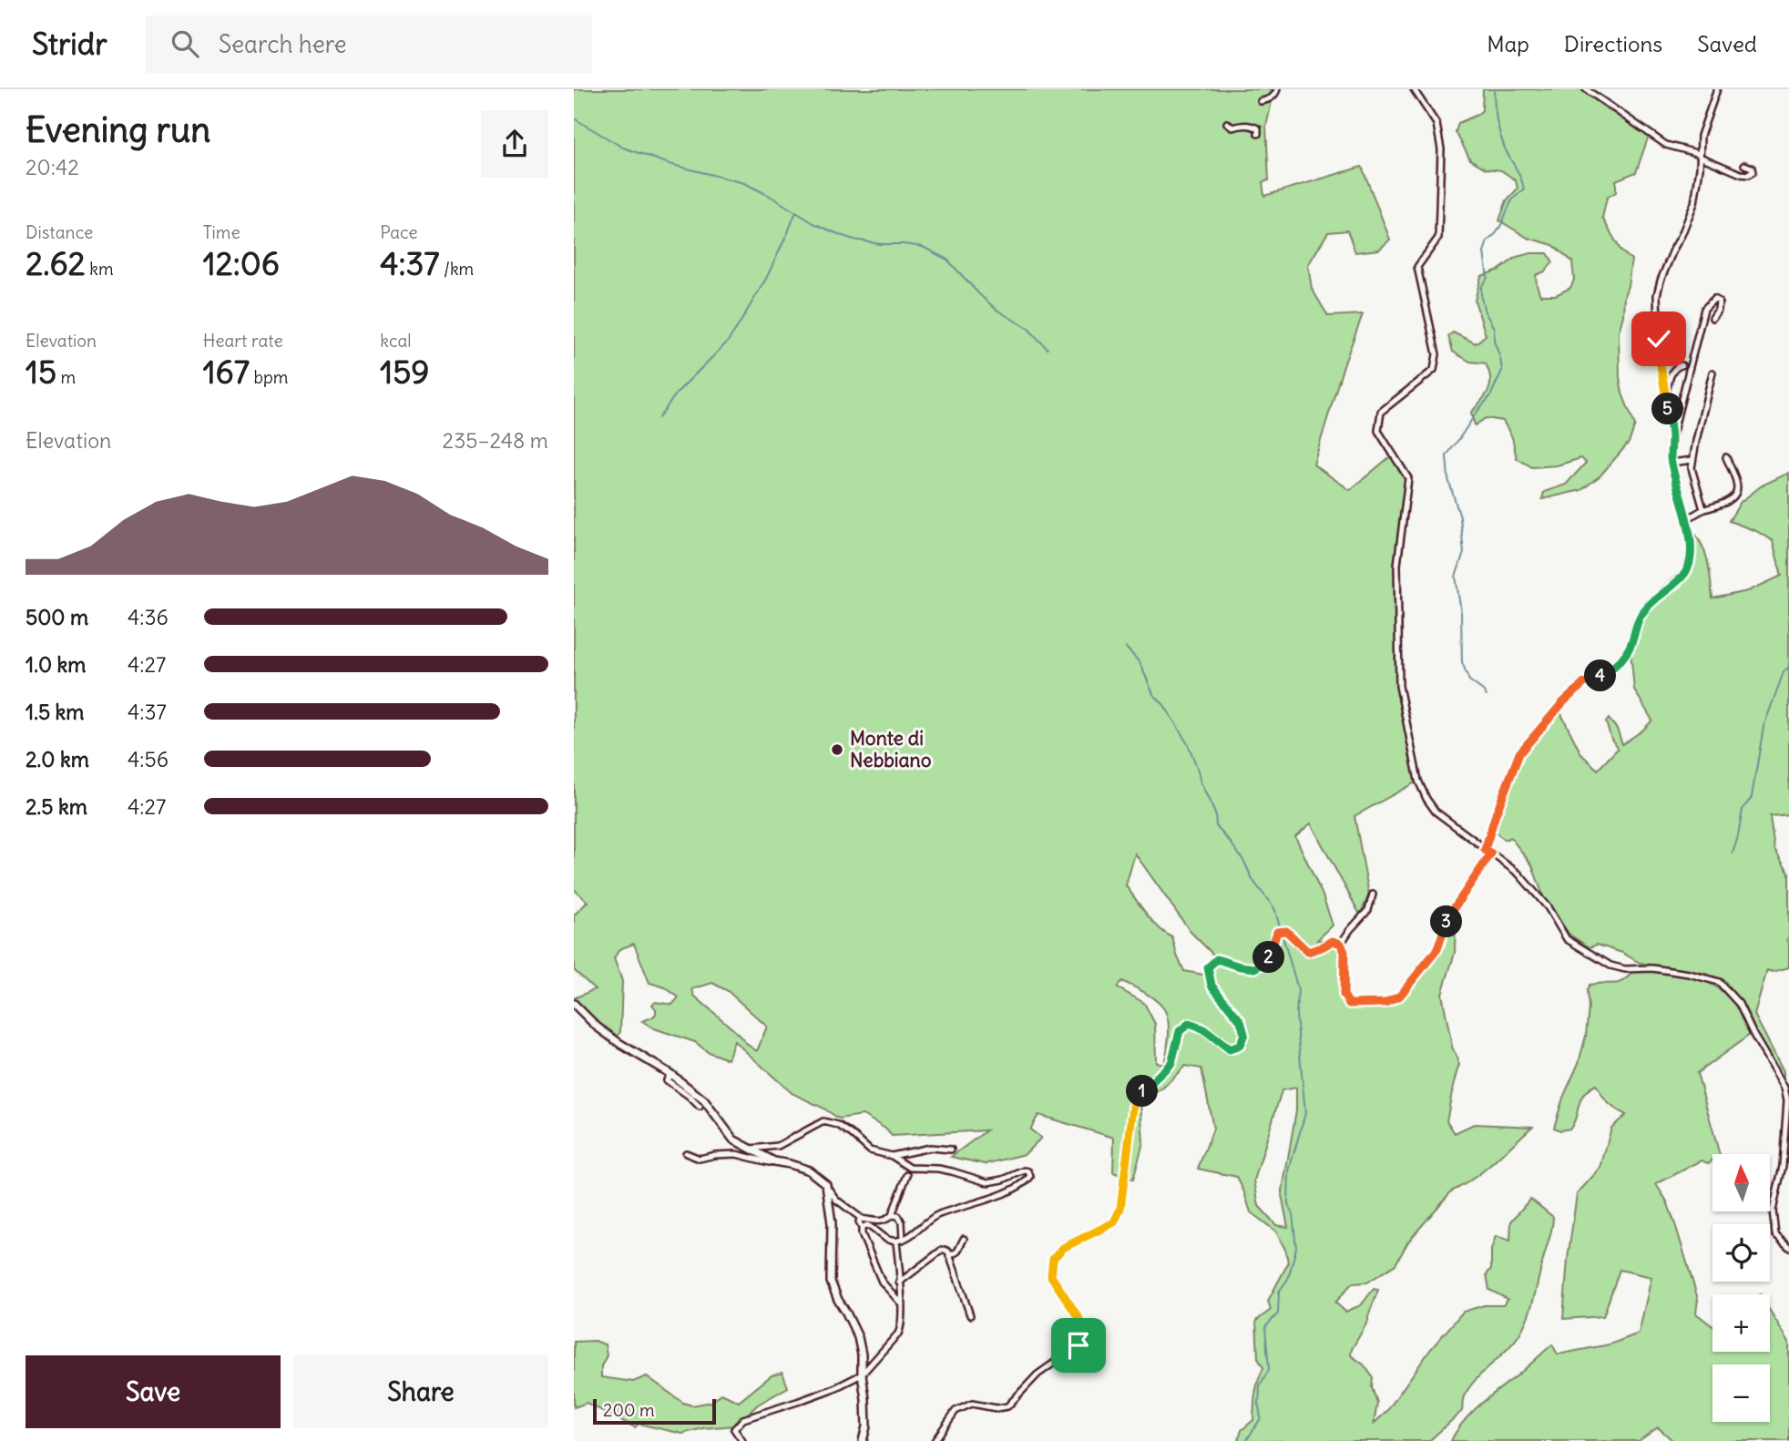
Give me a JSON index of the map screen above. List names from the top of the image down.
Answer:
{
  "places": ["Monte di Nebbiano"],
  "scale_bar": "200 m",
  "north": "top",
  "page": {
    "header": "Stridr",
    "search": "Search here",
    "nav": ["Map", "Directions", "Saved"],
    "heading": ["Evening run", "20:42"],
    "stats": [
      ["Distance", "2.62 km"],
      ["Time", "12:06"],
      ["Pace", "4:37 /km"],
      ["Elevation", "15 m"],
      ["Heart rate", "167 bpm"],
      ["kcal", "159"]
    ],
    "pins": [
      "5",
      "4",
      "3",
      "2",
      "1"
    ],
    "chart": ["Elevation", "235–248 m"],
    "list": [
      {
        "name": "500 m",
        "note": "4:36"
      },
      {
        "name": "1.0 km",
        "note": "4:27"
      },
      {
        "name": "1.5 km",
        "note": "4:37"
      },
      {
        "name": "2.0 km",
        "note": "4:56"
      },
      {
        "name": "2.5 km",
        "note": "4:27"
      }
    ],
    "map_buttons": ["+", "−"],
    "buttons": ["Save", "Share"],
    "scale": "200 m"
  }
}
